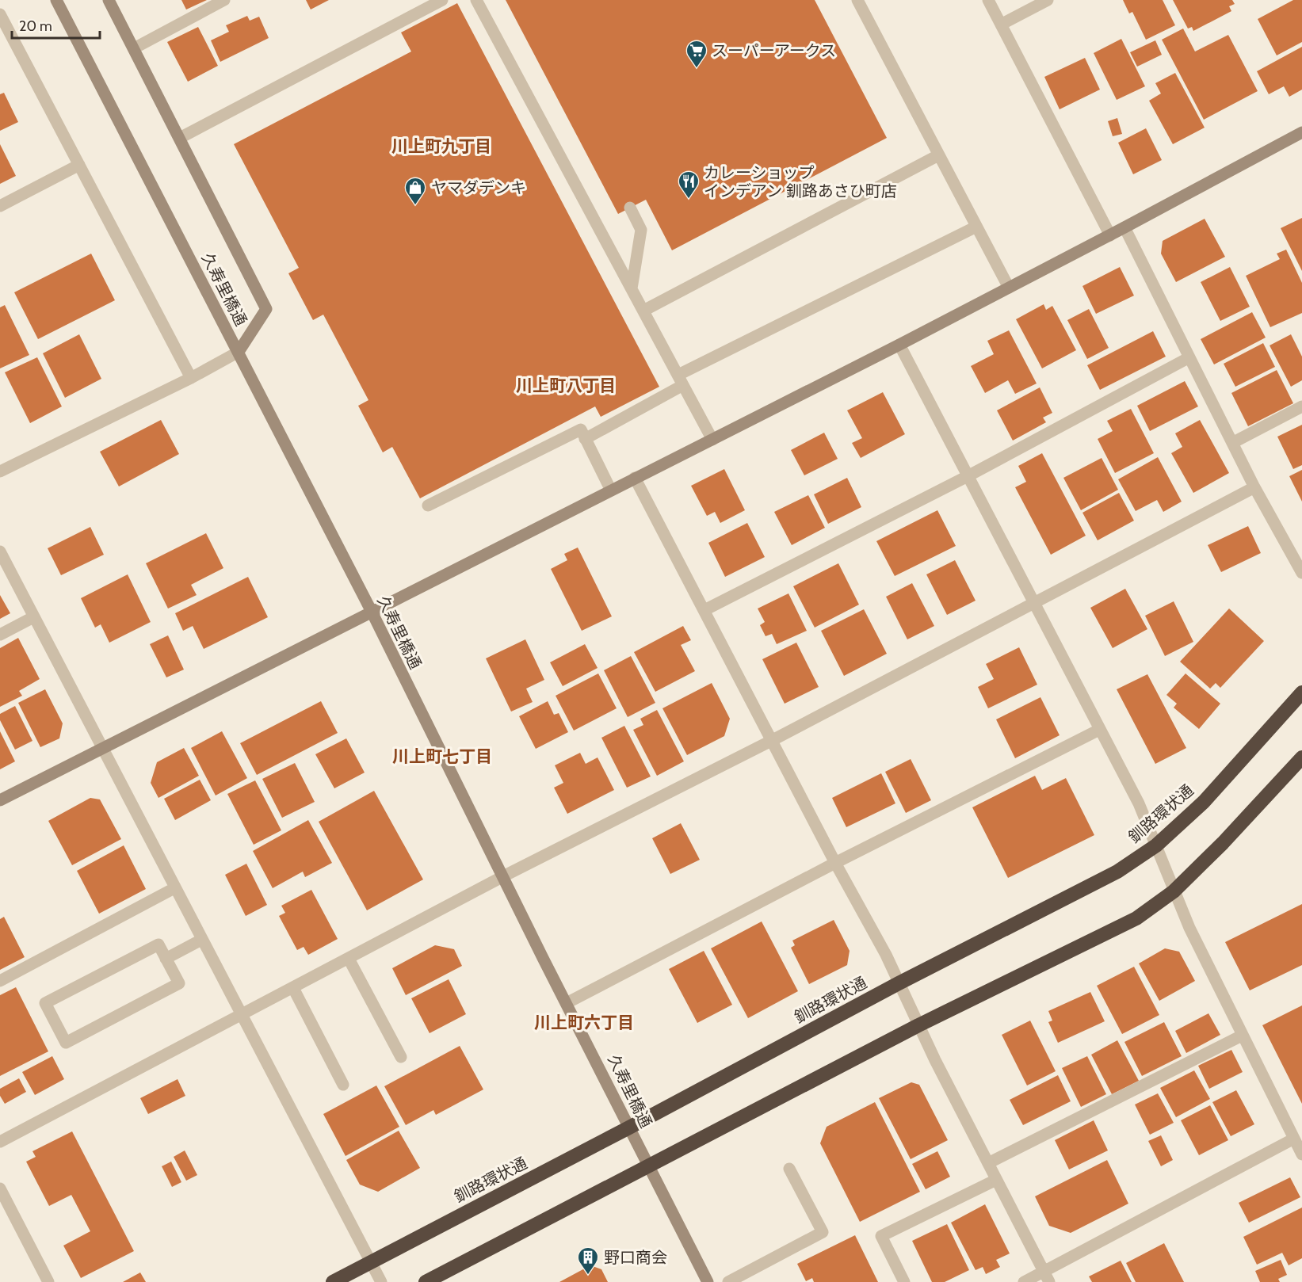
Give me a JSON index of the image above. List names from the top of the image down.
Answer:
{
  "streets": {
    "highway": ["釧路環状通"],
    "street": ["久寿里橋通"]
  },
  "crossings": [
    ["久寿里橋通", "釧路環状通"]
  ],
  "districts": [
    "川上町九丁目",
    "川上町八丁目",
    "川上町七丁目",
    "川上町六丁目"
  ],
  "places": {
    "supermarket": ["スーパーアークス"],
    "restaurant": ["カレーショップ インデアン 釧路あさひ町店"],
    "shop": ["ヤマダデンキ"],
    "building": ["野口商会"]
  },
  "scale_bar": "20 m"
}
